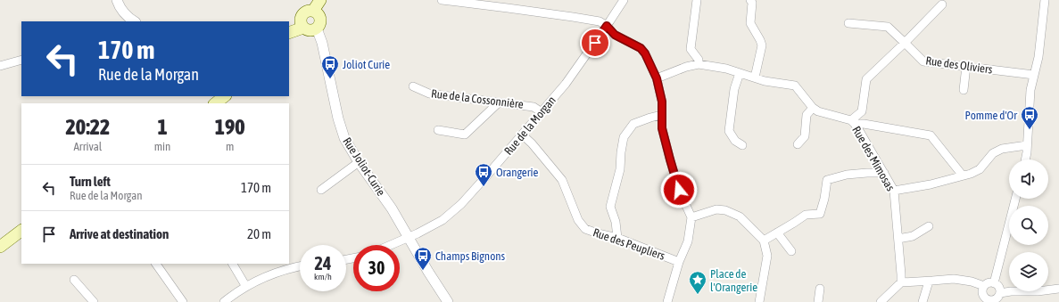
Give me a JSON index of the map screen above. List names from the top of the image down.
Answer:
{
  "streets": {
    "street": [
      "Rue des Oliviers",
      "Rue de la Cossonnière",
      "Rue de la Morgan",
      "Rue des Mimosas",
      "Rue Joliot-Curie",
      "Rue des Peupliers"
    ]
  },
  "crossings": [
    ["Rue de la Cossonnière", "Rue de la Morgan"],
    ["Rue de la Morgan", "Rue Joliot-Curie"],
    ["Rue de la Morgan", "Rue des Peupliers"]
  ],
  "places": {
    "bus stop": [
      "Joliot Curie",
      "Pomme d'Or",
      "Orangerie",
      "Champs Bignons"
    ],
    "place": ["Place de l'Orangerie"]
  },
  "page": {
    "turn": ["170 m", "Rue de la Morgan"],
    "eta": [
      "20:22",
      "Arrival",
      "1",
      "min",
      "190",
      "m"
    ],
    "list": [
      {
        "name": "Turn left",
        "note": "Rue de la Morgan",
        "value": "170 m"
      },
      {
        "name": "Arrive at destination",
        "value": "20 m"
      }
    ],
    "speed": "24 km/h",
    "limit": "30"
  }
}
